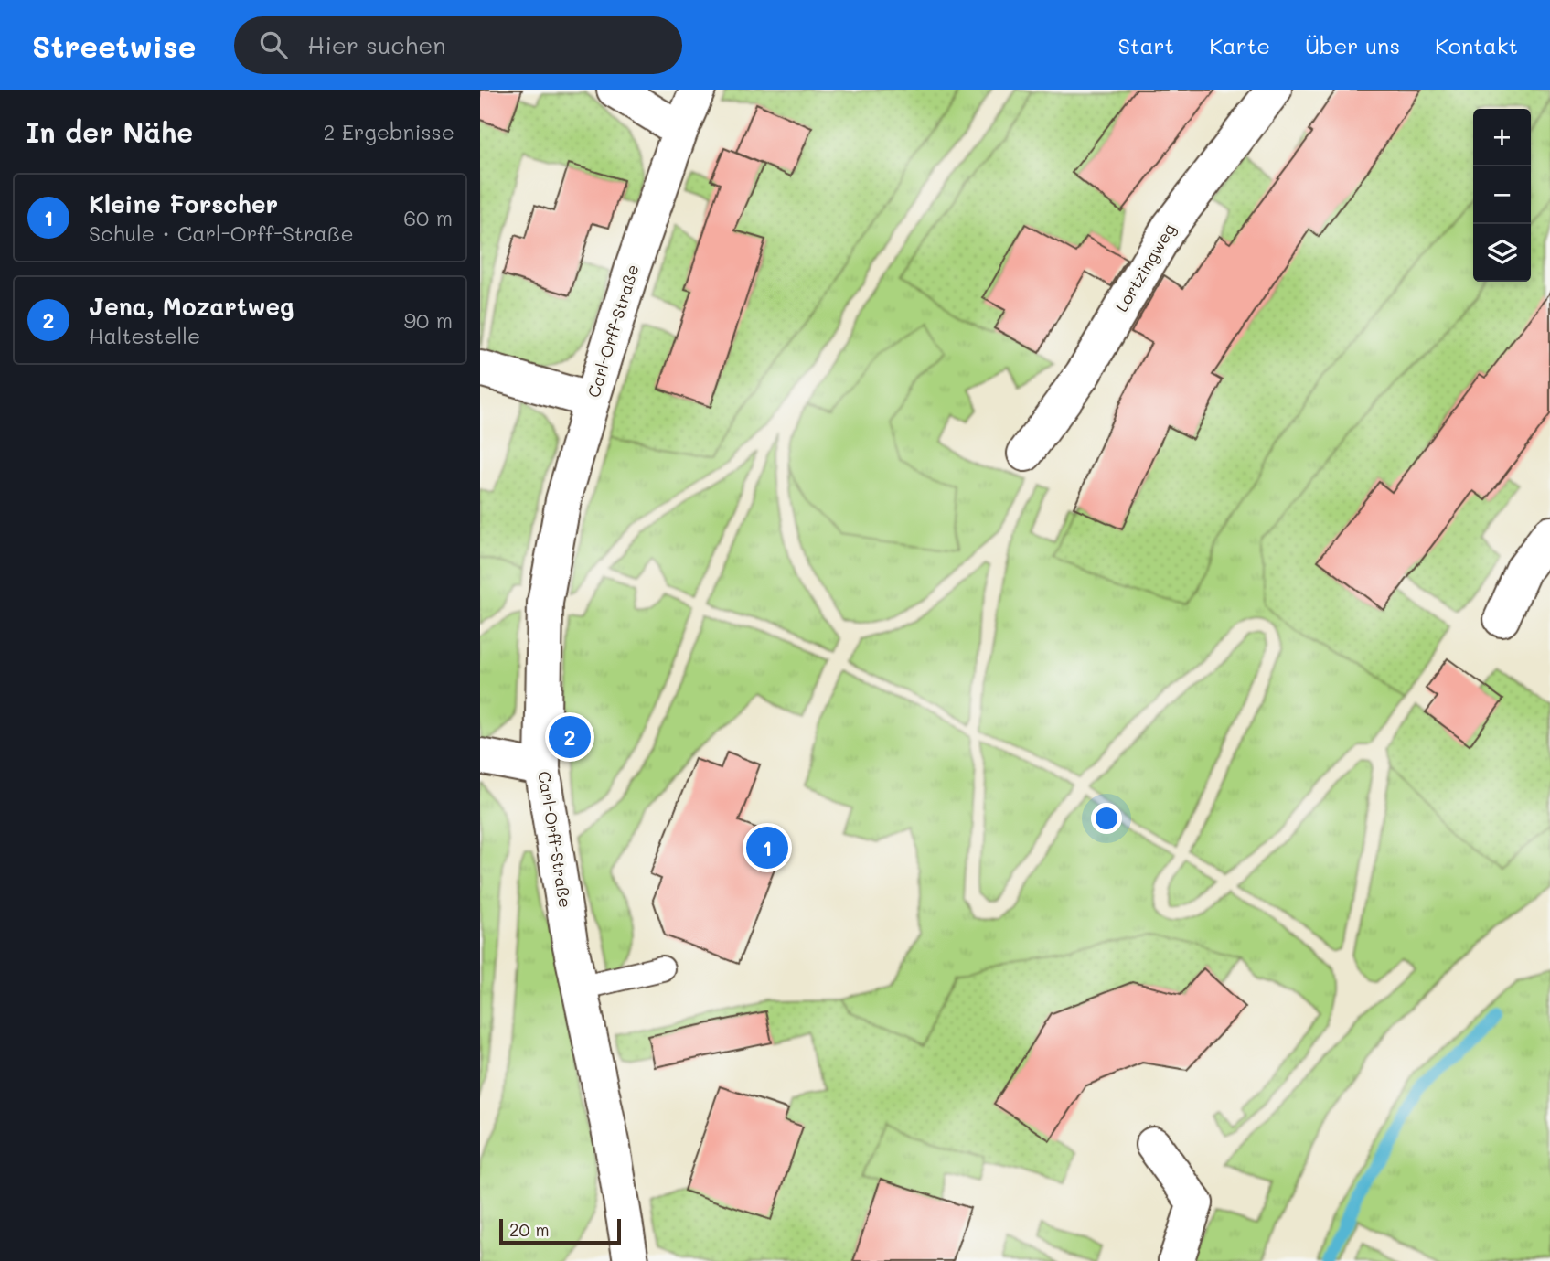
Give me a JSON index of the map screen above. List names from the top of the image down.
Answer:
{
  "streets": {
    "street": ["Lortzingweg", "Carl-Orff-Straße"]
  },
  "scale_bar": "20 m",
  "page": {
    "header": "Streetwise",
    "search": "Hier suchen",
    "nav": [
      "Start",
      "Karte",
      "Über uns",
      "Kontakt"
    ],
    "heading": ["In der Nähe", "2 Ergebnisse"],
    "map_buttons": ["+", "−"],
    "list": [
      {
        "mark": "1",
        "name": "Kleine Forscher",
        "note": "Schule · Carl-Orff-Straße",
        "value": "60 m"
      },
      {
        "mark": "2",
        "name": "Jena, Mozartweg",
        "note": "Haltestelle",
        "value": "90 m"
      }
    ],
    "pins": ["2", "1"],
    "scale": "20 m"
  }
}
